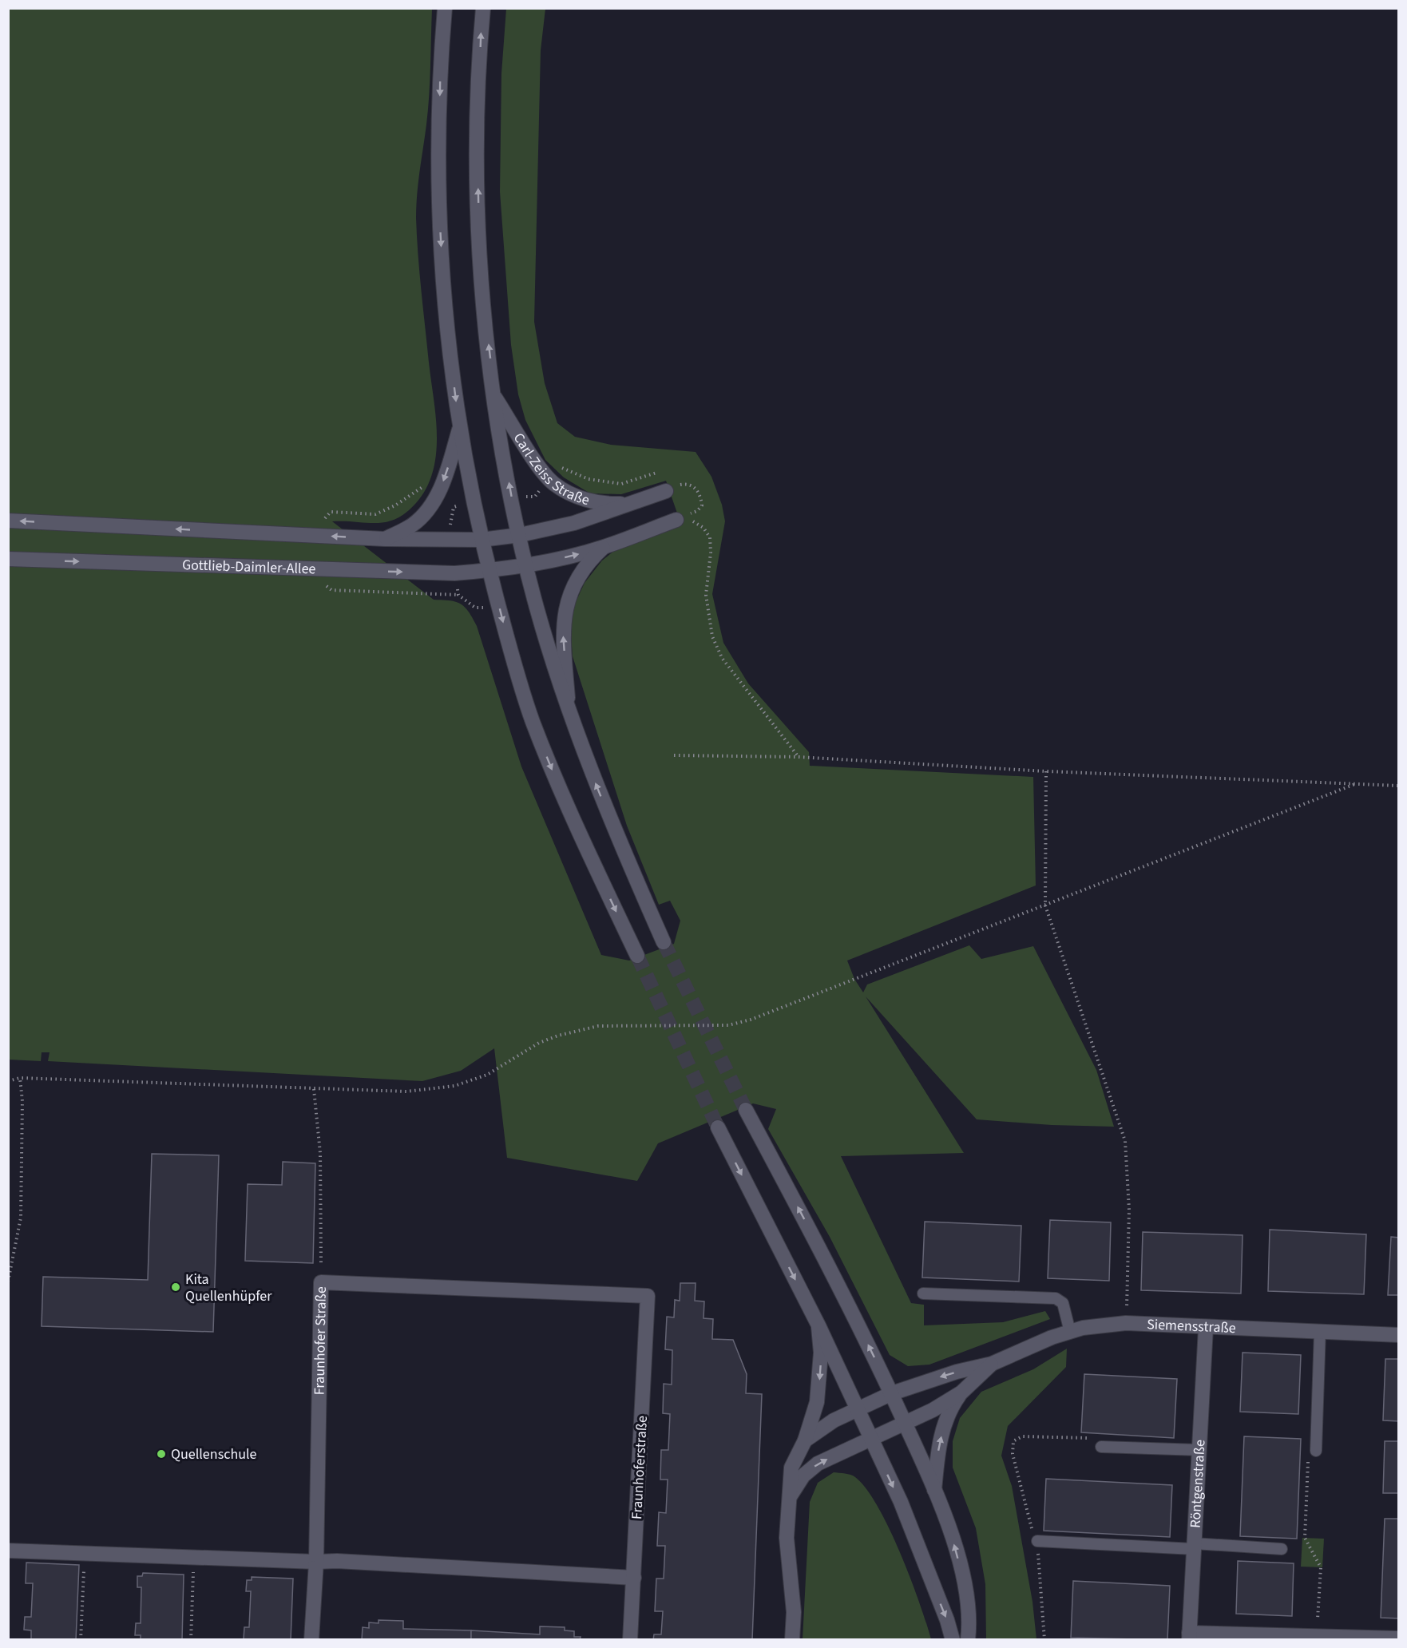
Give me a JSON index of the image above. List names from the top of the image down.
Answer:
{
  "streets": {
    "street": [
      "Carl-Zeiss Straße",
      "Gottlieb-Daimler-Allee",
      "Siemensstraße",
      "Fraunhofer Straße",
      "Fraunhoferstraße",
      "Röntgenstraße"
    ]
  },
  "crossings": [
    ["Siemensstraße", "Röntgenstraße"],
    ["Fraunhofer Straße", "Fraunhoferstraße"]
  ],
  "places": ["Kita Quellenhüpfer", "Quellenschule"]
}
